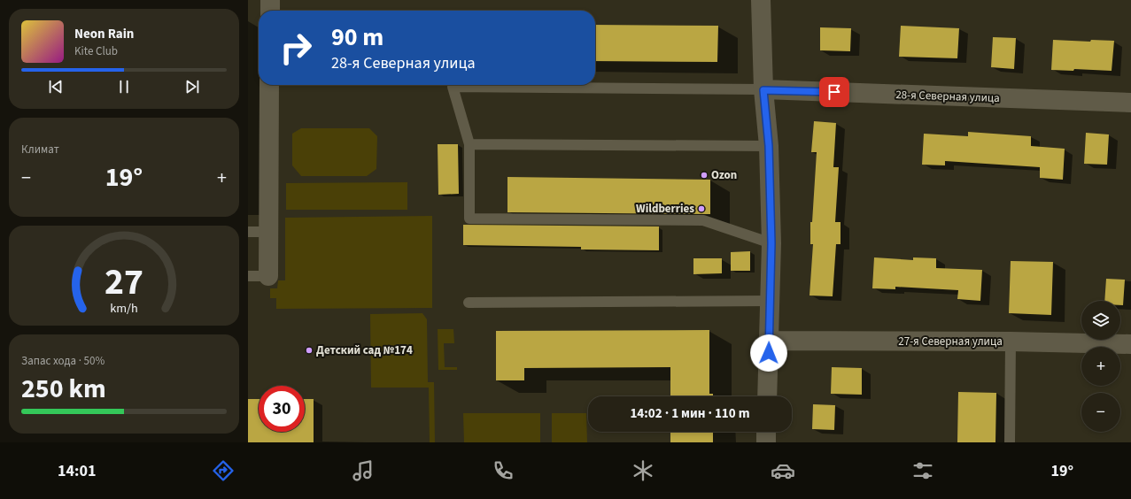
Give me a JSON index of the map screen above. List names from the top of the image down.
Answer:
{
  "streets": {
    "street": ["28-я Северная улица", "27-я Северная улица"]
  },
  "places": ["Ozon", "Wildberries", "Детский сад №174"],
  "page": {
    "turn": ["90 m", "28-я Северная улица"],
    "song": ["Neon Rain", "Kite Club"],
    "tile": [
      "Климат",
      ["Запас хода · 50%", "250 km"]
    ],
    "heat": ["−", "19°", "+"],
    "map_buttons": ["+", "−"],
    "limit": "30",
    "trip": "14:02 · 1 мин · 110 m",
    "tabs": ["14:01", "19°"],
    "gauge": ["27", "km/h"]
  }
}
